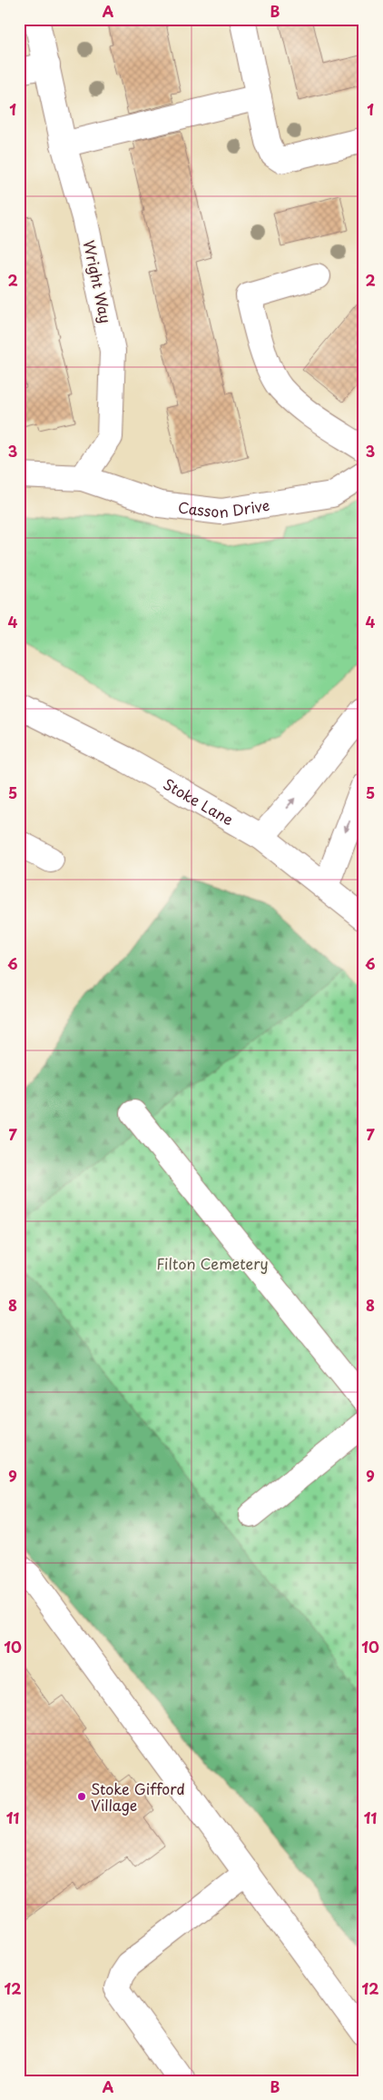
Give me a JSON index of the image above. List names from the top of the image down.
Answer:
{
  "streets": {
    "street": ["Wright Way", "Casson Drive", "Stoke Lane"]
  },
  "crossings": [
    ["Wright Way", "Casson Drive"]
  ],
  "parks": ["Filton Cemetery"],
  "places": ["Stoke Gifford Village"],
  "grid": {
    "columns": ["A", "B"],
    "rows": [
      "1",
      "2",
      "3",
      "4",
      "5",
      "6",
      "7",
      "8",
      "9",
      "10",
      "11",
      "12"
    ]
  }
}
